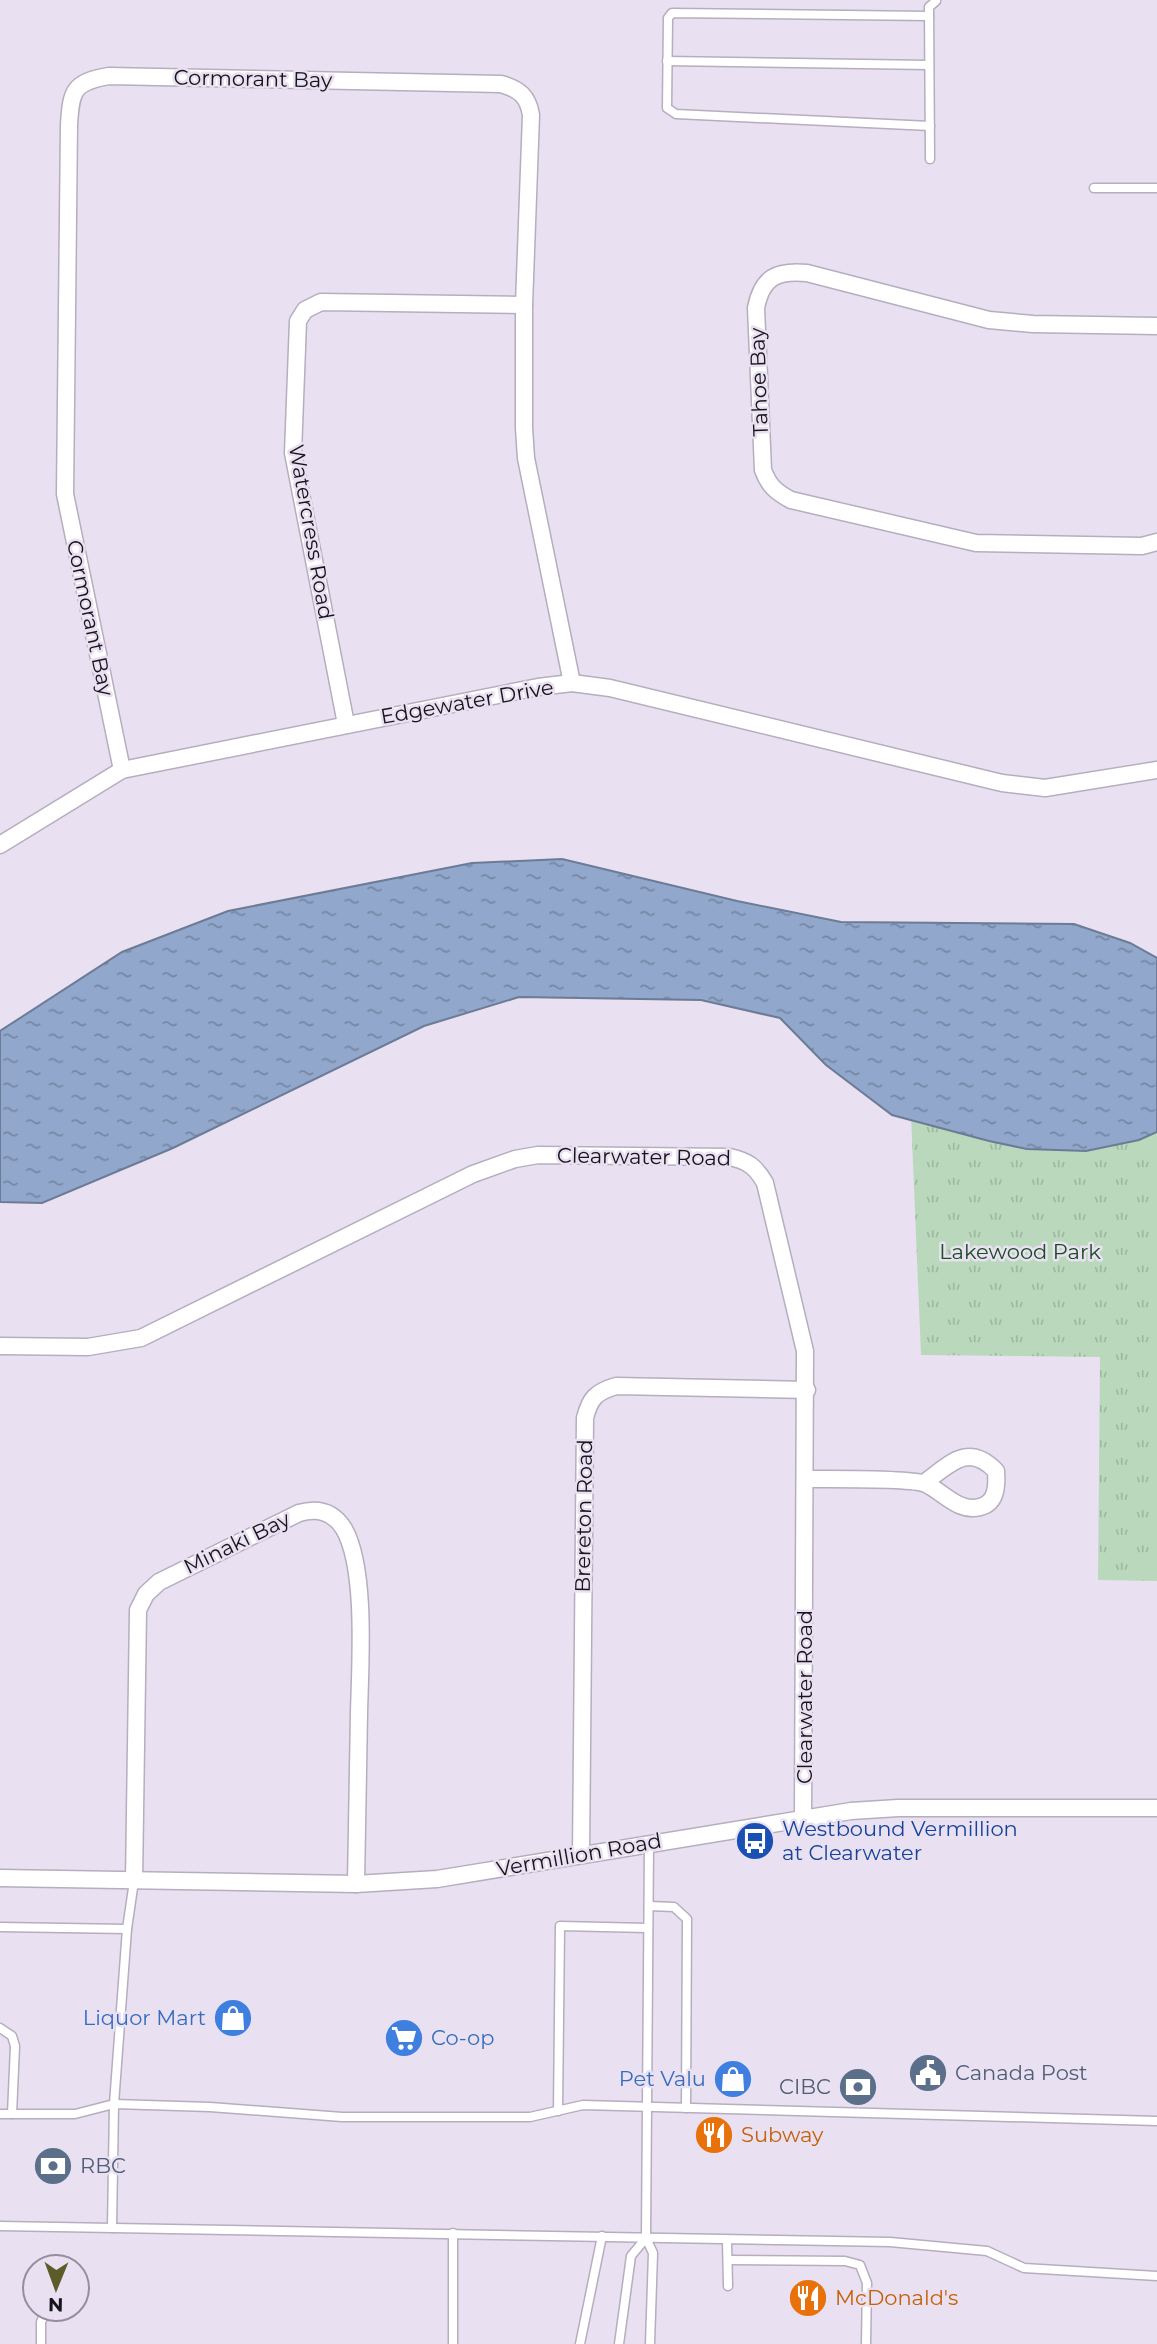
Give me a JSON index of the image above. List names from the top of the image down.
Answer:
{
  "streets": {
    "street": [
      "Cormorant Bay",
      "Tahoe Bay",
      "Watercress Road",
      "Edgewater Drive",
      "Clearwater Road",
      "Brereton Road",
      "Minaki Bay",
      "Vermillion Road"
    ]
  },
  "crossings": [
    ["Cormorant Bay", "Watercress Road"],
    ["Cormorant Bay", "Edgewater Drive"],
    ["Watercress Road", "Edgewater Drive"],
    ["Clearwater Road", "Brereton Road"],
    ["Clearwater Road", "Vermillion Road"],
    ["Brereton Road", "Vermillion Road"],
    ["Minaki Bay", "Vermillion Road"]
  ],
  "parks": ["Lakewood Park"],
  "places": {
    "bus stop": ["Westbound Vermillion at Clearwater"],
    "shop": ["Liquor Mart", "Pet Valu"],
    "supermarket": ["Co-op"],
    "public building": ["Canada Post"],
    "bank": ["CIBC", "RBC"],
    "restaurant": ["Subway", "McDonald's"]
  },
  "north": "bottom"
}
